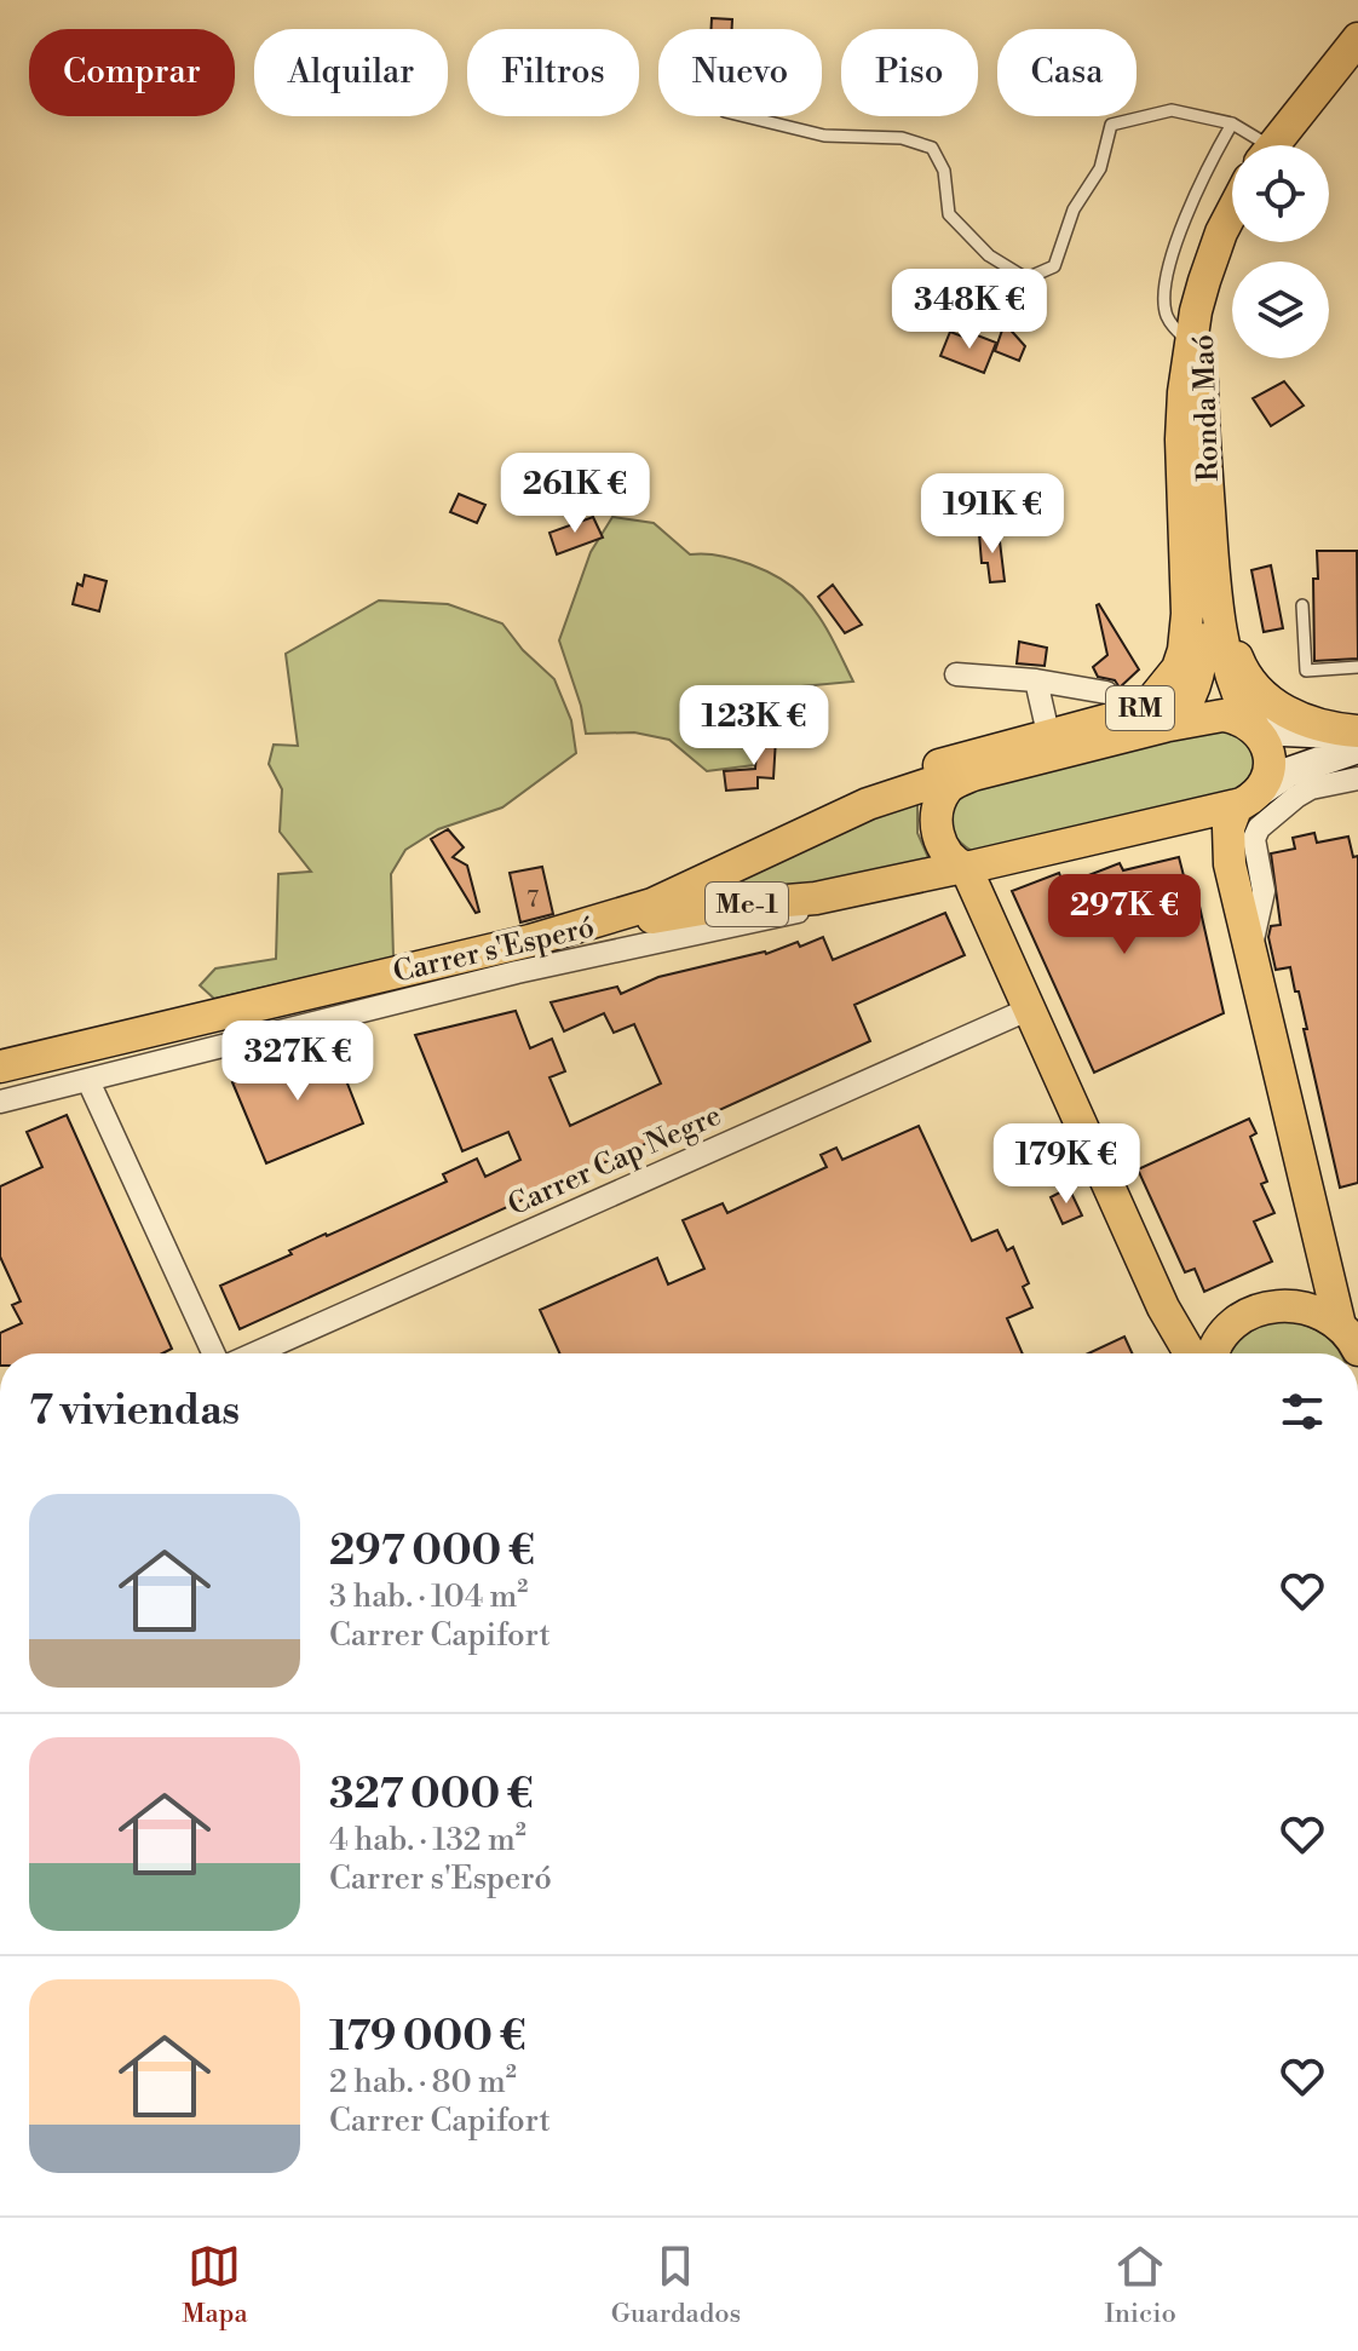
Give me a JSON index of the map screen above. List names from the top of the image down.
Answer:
{
  "streets": {
    "main road": ["Ronda Maó", "RM", "Me-1"],
    "street": ["Carrer s'Esperó", "Carrer Cap Negre"]
  },
  "crossings": [
    ["Ronda Maó", "RM"],
    ["RM", "Me-1"],
    ["RM", "Carrer Cap Negre"],
    ["Me-1", "Carrer s'Esperó"]
  ],
  "house_numbers": ["7"],
  "page": {
    "chip": [
      "Comprar",
      "Alquilar",
      "Filtros",
      "Nuevo",
      "Piso",
      "Casa"
    ],
    "price": [
      "348K €",
      "261K €",
      "191K €",
      "123K €",
      "297K €",
      "327K €",
      "179K €"
    ],
    "heading": "7 viviendas",
    "list": [
      {
        "name": "297 000 €",
        "note": "3 hab. · 104 m² · Carrer Capifort"
      },
      {
        "name": "327 000 €",
        "note": "4 hab. · 132 m² · Carrer s'Esperó"
      },
      {
        "name": "179 000 €",
        "note": "2 hab. · 80 m² · Carrer Capifort"
      }
    ],
    "tabs": ["Mapa", "Guardados", "Inicio"]
  }
}
